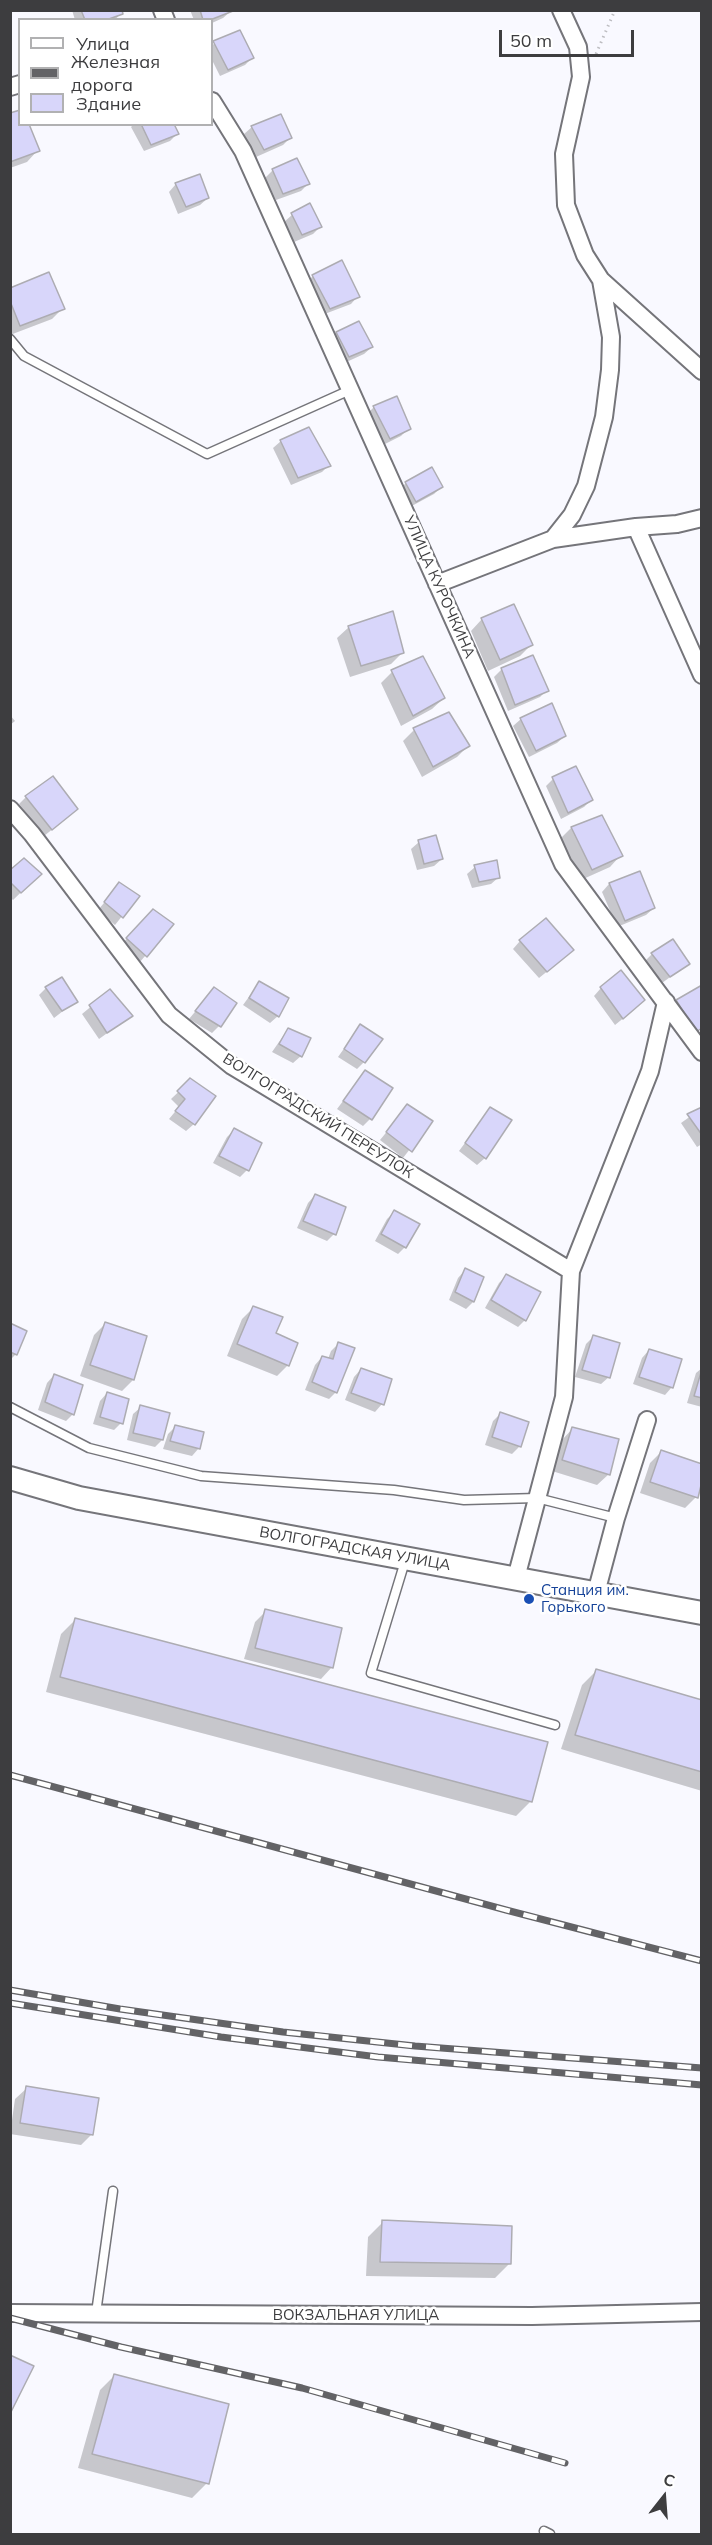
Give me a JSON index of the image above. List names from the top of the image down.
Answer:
{
  "streets": {
    "main road": ["ВОЛГОГРАДСКАЯ УЛИЦА"],
    "street": ["УЛИЦА КУРОЧКИНА", "ВОЛГОГРАДСКИЙ ПЕРЕУЛОК", "ВОКЗАЛЬНАЯ УЛИЦА"]
  },
  "places": ["Станция им. Горького"],
  "legend": ["Улица", "Железная дорога", "Здание"],
  "scale_bar": "50 m",
  "north": "top"
}
